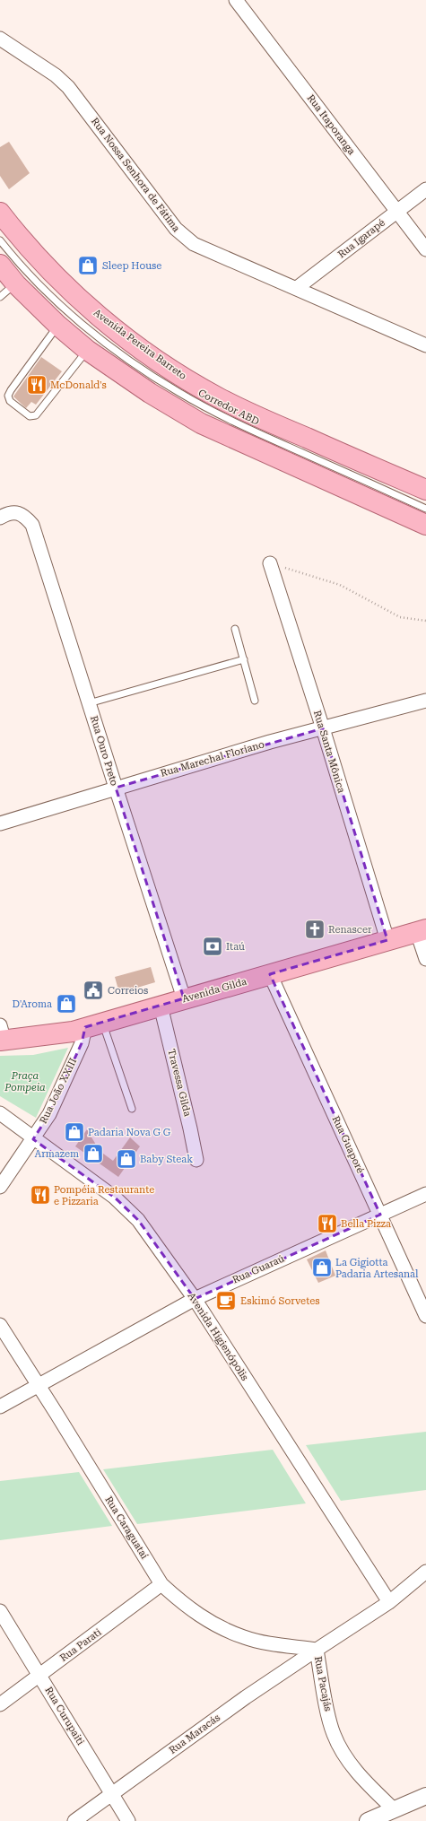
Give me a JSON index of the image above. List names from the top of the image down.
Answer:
{
  "streets": {
    "main road": ["Avenida Pereira Barreto", "Avenida Gilda"],
    "street": [
      "Rua Itaporanga",
      "Rua Nossa Senhora de Fátima",
      "Rua Igarapé",
      "Rua Ouro Preto",
      "Rua Santa Mônica",
      "Rua Marechal Floriano",
      "Travessa Gilda",
      "Rua João XXIII",
      "Rua Guaporé",
      "Rua Guaraú",
      "Avenida Higienópolis",
      "Rua Caraguataí",
      "Rua Parati",
      "Rua Pacajás",
      "Rua Curupaiti",
      "Rua Maracás"
    ],
    "lane": ["Corredor ABD"]
  },
  "crossings": [
    ["Rua Itaporanga", "Rua Igarapé"],
    ["Rua Nossa Senhora de Fátima", "Rua Igarapé"],
    ["Rua Ouro Preto", "Rua Marechal Floriano"],
    ["Rua Ouro Preto", "Avenida Gilda"],
    ["Rua Santa Mônica", "Rua Marechal Floriano"],
    ["Rua Santa Mônica", "Avenida Gilda"],
    ["Avenida Gilda", "Travessa Gilda"],
    ["Avenida Gilda", "Rua João XXIII"],
    ["Avenida Gilda", "Rua Guaporé"],
    ["Rua João XXIII", "Avenida Higienópolis"],
    ["Rua Guaporé", "Rua Guaraú"],
    ["Rua Guaraú", "Avenida Higienópolis"],
    ["Rua Guaraú", "Rua Caraguataí"],
    ["Avenida Higienópolis", "Rua Pacajás"],
    ["Rua Caraguataí", "Rua Parati"],
    ["Rua Caraguataí", "Rua Pacajás"],
    ["Rua Caraguataí", "Rua Maracás"],
    ["Rua Parati", "Rua Curupaiti"],
    ["Rua Pacajás", "Rua Maracás"],
    ["Rua Curupaiti", "Rua Maracás"]
  ],
  "parks": ["Praça Pompeia"],
  "places": {
    "shop": [
      "Sleep House",
      "D'Aroma",
      "Padaria Nova G G",
      "Armazem",
      "Baby Steak",
      "La Gigiotta Padaria Artesanal"
    ],
    "restaurant": ["McDonald's", "Pompéia Restaurante e Pizzaria", "Bella Pizza"],
    "church": ["Renascer"],
    "bank": ["Itaú"],
    "public building": ["Correios"],
    "cafe": ["Eskimó Sorvetes"]
  }
}
